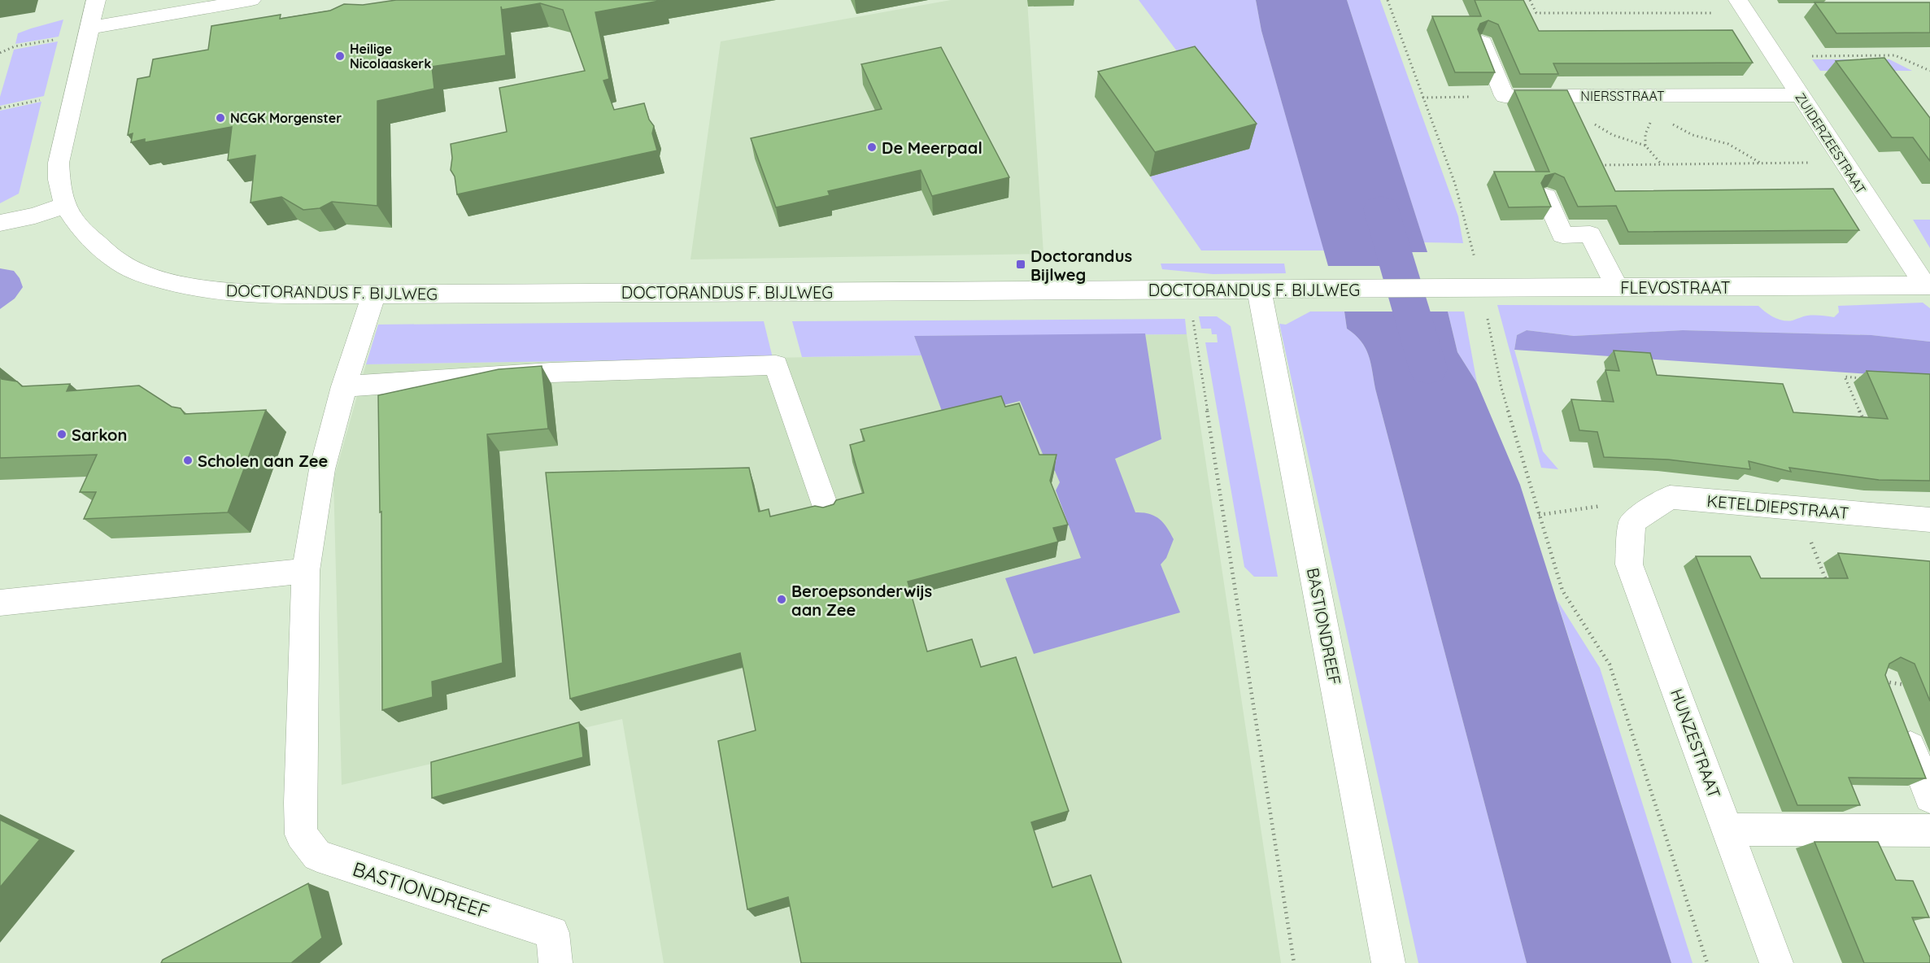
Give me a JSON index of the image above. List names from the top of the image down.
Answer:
{
  "streets": {
    "street": [
      "NIERSSTRAAT",
      "ZUIDERZEESTRAAT",
      "FLEVOSTRAAT",
      "DOCTORANDUS F. BIJLWEG",
      "KETELDIEPSTRAAT",
      "BASTIONDREEF",
      "HUNZESTRAAT"
    ]
  },
  "crossings": [
    ["NIERSSTRAAT", "ZUIDERZEESTRAAT"],
    ["ZUIDERZEESTRAAT", "FLEVOSTRAAT"],
    ["FLEVOSTRAAT", "DOCTORANDUS F. BIJLWEG"],
    ["DOCTORANDUS F. BIJLWEG", "BASTIONDREEF"],
    ["KETELDIEPSTRAAT", "HUNZESTRAAT"]
  ],
  "places": {
    "other": [
      "Heilige Nicolaaskerk",
      "NCGK Morgenster",
      "De Meerpaal",
      "Sarkon",
      "Scholen aan Zee",
      "Beroepsonderwijs aan Zee"
    ],
    "transit": ["Doctorandus Bijlweg"]
  }
}
